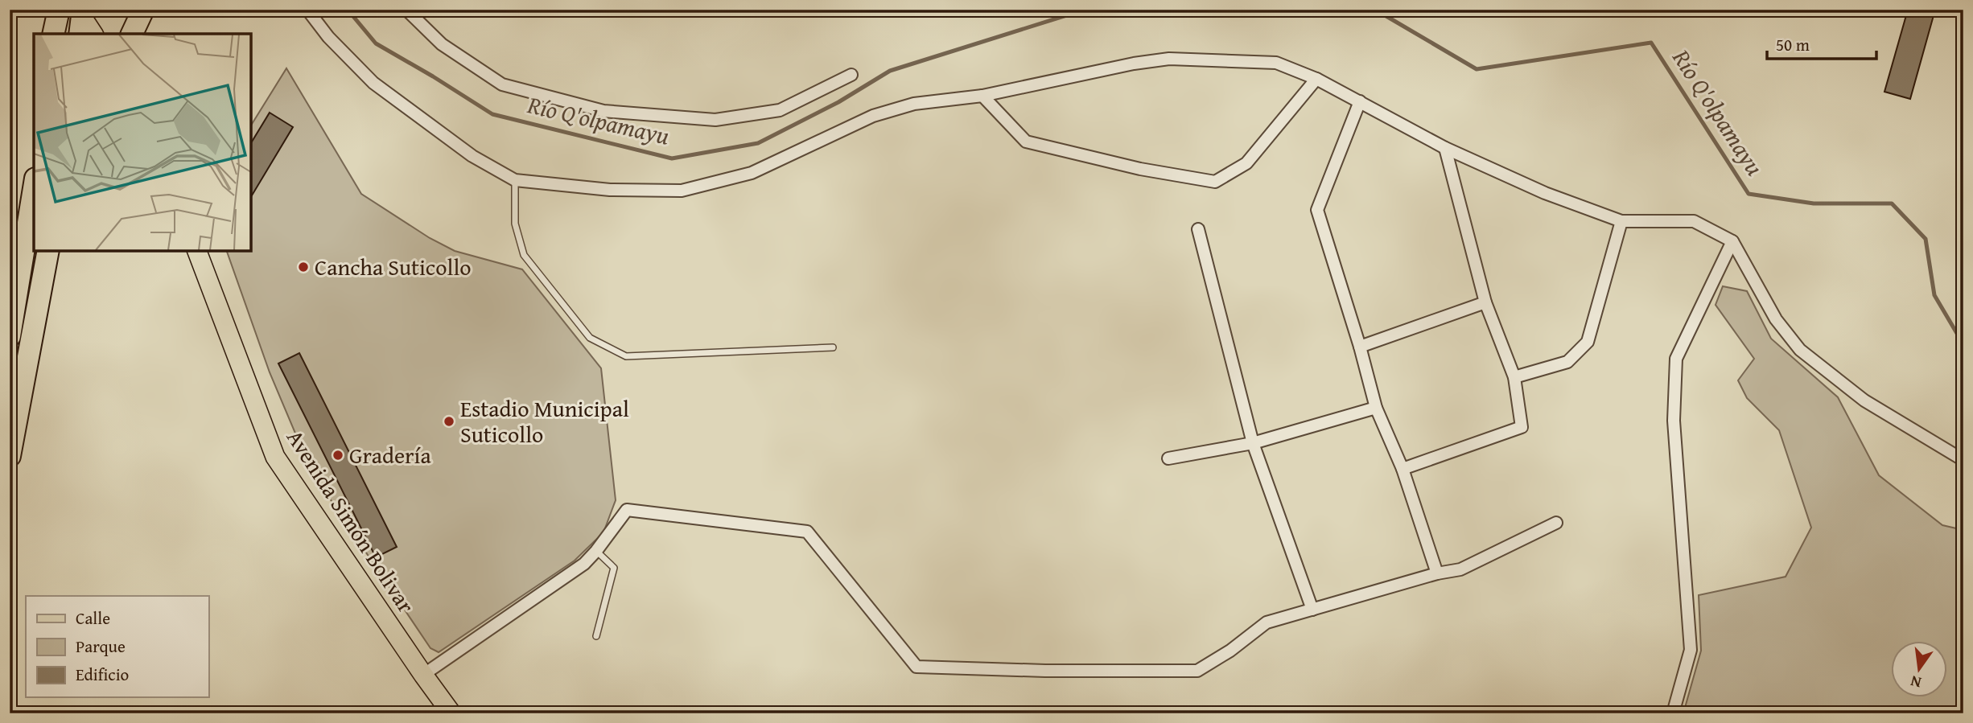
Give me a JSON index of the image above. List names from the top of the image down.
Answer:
{
  "streets": {
    "main road": ["Avenida Simón Bolivar"]
  },
  "water": ["Río Q'olpamayu"],
  "places": ["Cancha Suticollo", "Estadio Municipal Suticollo", "Gradería"],
  "legend": ["Calle", "Parque", "Edificio"],
  "scale_bar": "50 m",
  "north": "bottom"
}
